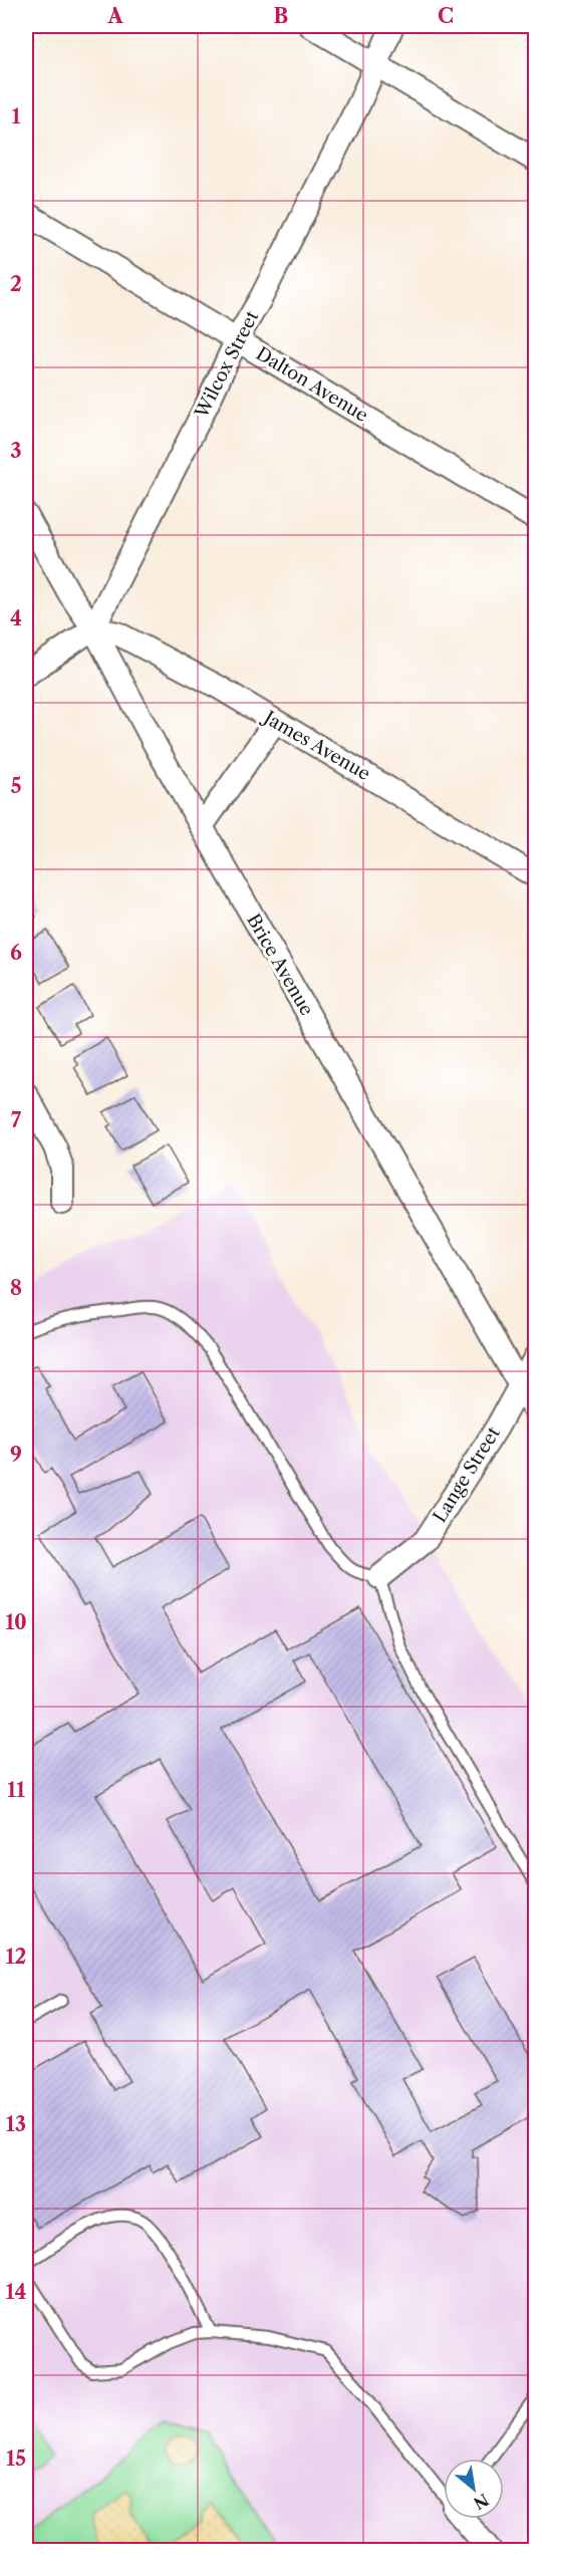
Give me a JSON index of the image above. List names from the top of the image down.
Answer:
{
  "streets": {
    "street": [
      "Wilcox Street",
      "Dalton Avenue",
      "James Avenue",
      "Brice Avenue",
      "Lange Street"
    ]
  },
  "crossings": [
    ["Wilcox Street", "Dalton Avenue"],
    ["Wilcox Street", "James Avenue"],
    ["Wilcox Street", "Brice Avenue"],
    ["James Avenue", "Brice Avenue"],
    ["Brice Avenue", "Lange Street"]
  ],
  "north": "bottom right",
  "grid": {
    "columns": ["A", "B", "C"],
    "rows": [
      "1",
      "2",
      "3",
      "4",
      "5",
      "6",
      "7",
      "8",
      "9",
      "10",
      "11",
      "12",
      "13",
      "14",
      "15"
    ]
  }
}
